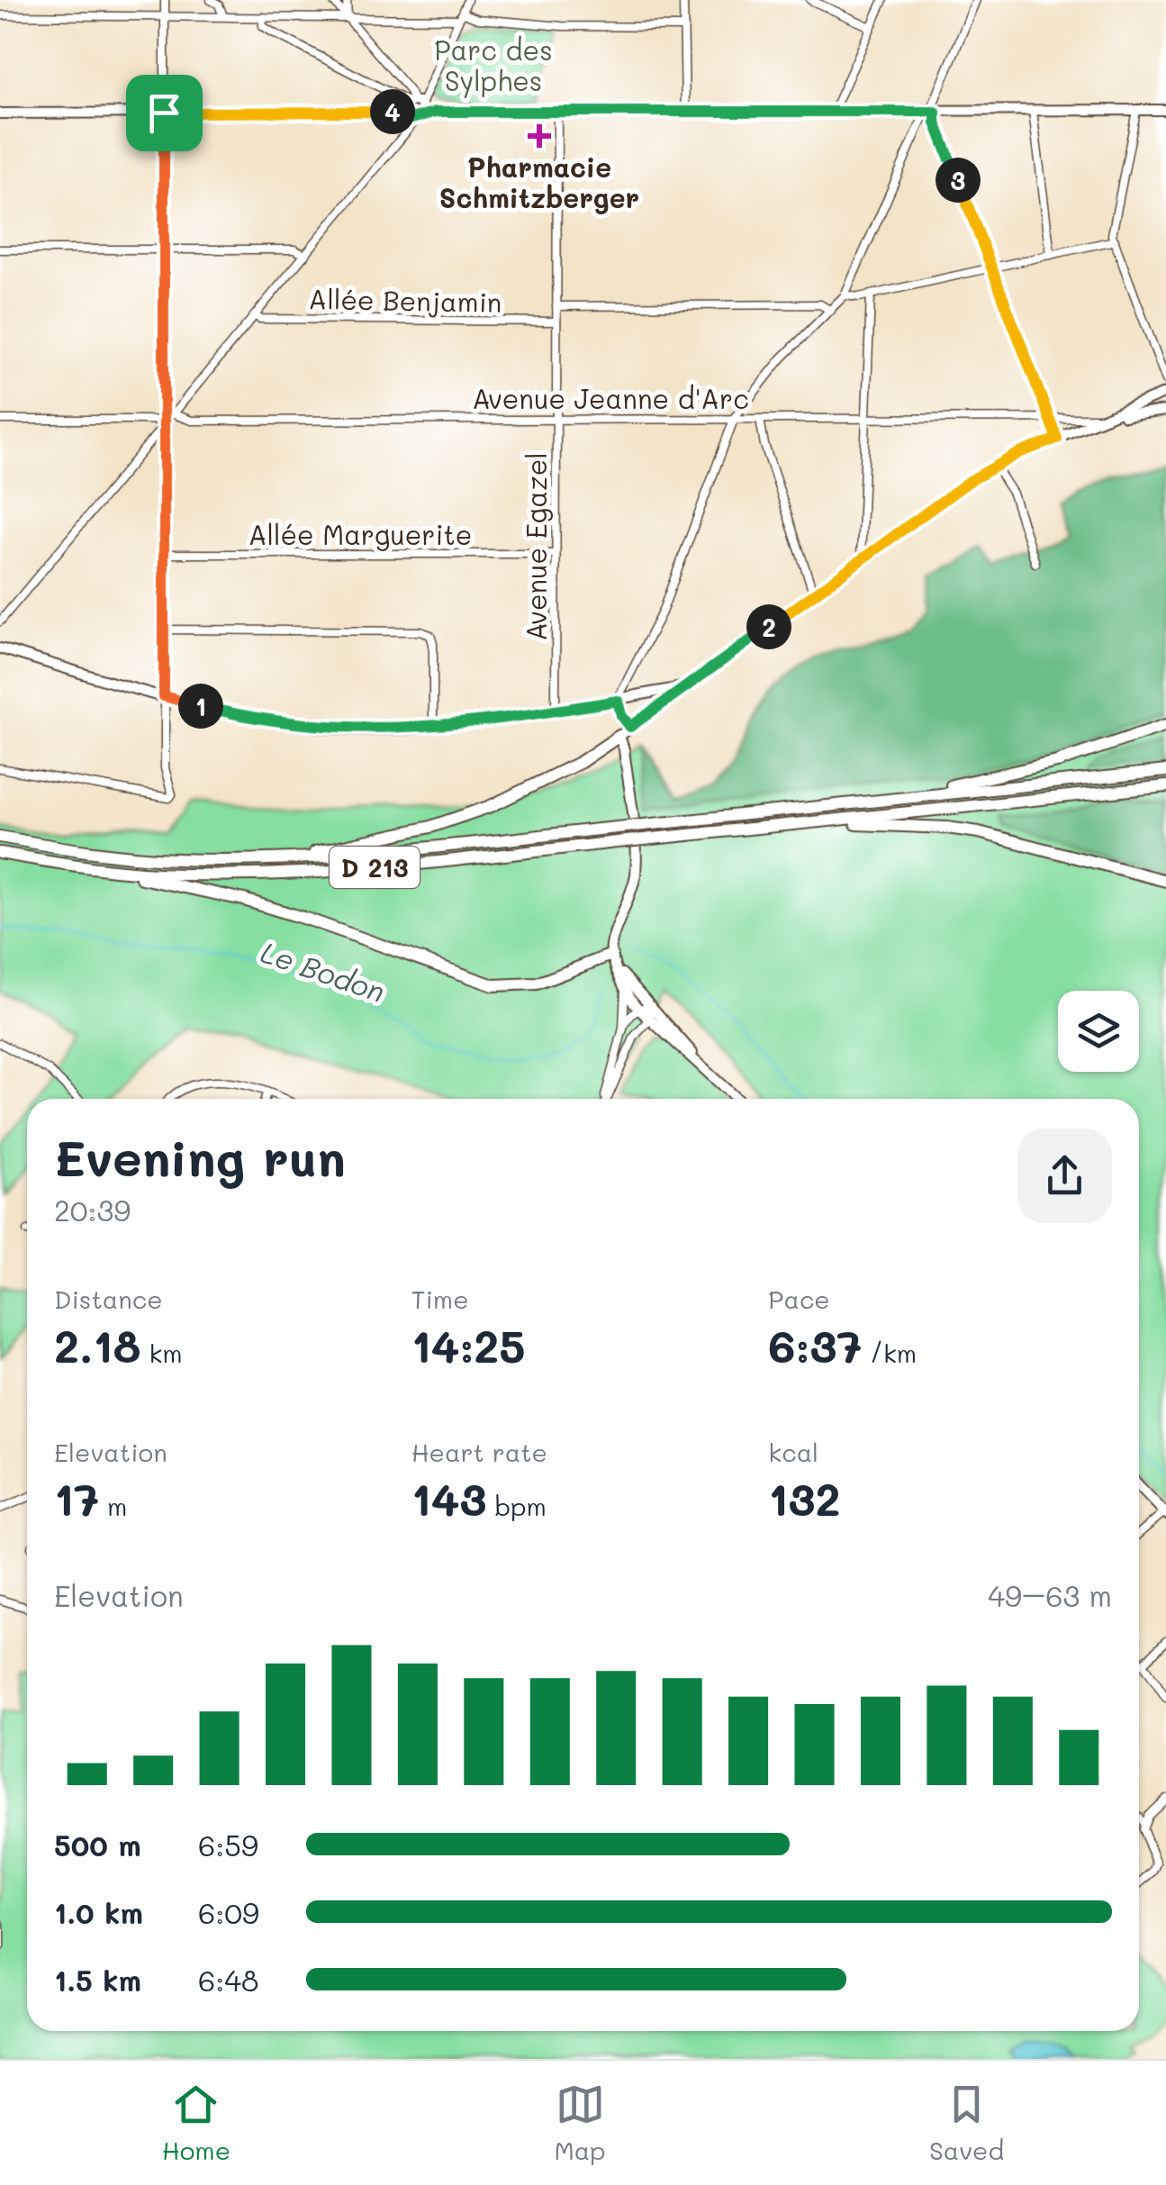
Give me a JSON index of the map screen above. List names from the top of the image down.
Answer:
{
  "streets": {
    "highway": ["D 213"],
    "street": [
      "Allée Benjamin",
      "Avenue Jeanne d'Arc",
      "Allée Marguerite",
      "Avenue Egazel"
    ]
  },
  "crossings": [
    ["Allée Benjamin", "Avenue Egazel"],
    ["Avenue Jeanne d'Arc", "Avenue Egazel"],
    ["Allée Marguerite", "Avenue Egazel"]
  ],
  "water": ["Le Bodon"],
  "parks": ["Parc des Sylphes"],
  "places": {
    "health": ["Pharmacie Schmitzberger"]
  },
  "page": {
    "pins": [
      "4",
      "3",
      "2",
      "1"
    ],
    "heading": ["Evening run", "20:39"],
    "stats": [
      ["Distance", "2.18 km"],
      ["Time", "14:25"],
      ["Pace", "6:37 /km"],
      ["Elevation", "17 m"],
      ["Heart rate", "143 bpm"],
      ["kcal", "132"]
    ],
    "chart": ["Elevation", "49–63 m"],
    "list": [
      {
        "name": "500 m",
        "note": "6:59"
      },
      {
        "name": "1.0 km",
        "note": "6:09"
      },
      {
        "name": "1.5 km",
        "note": "6:48"
      }
    ],
    "tabs": ["Home", "Map", "Saved"]
  }
}
